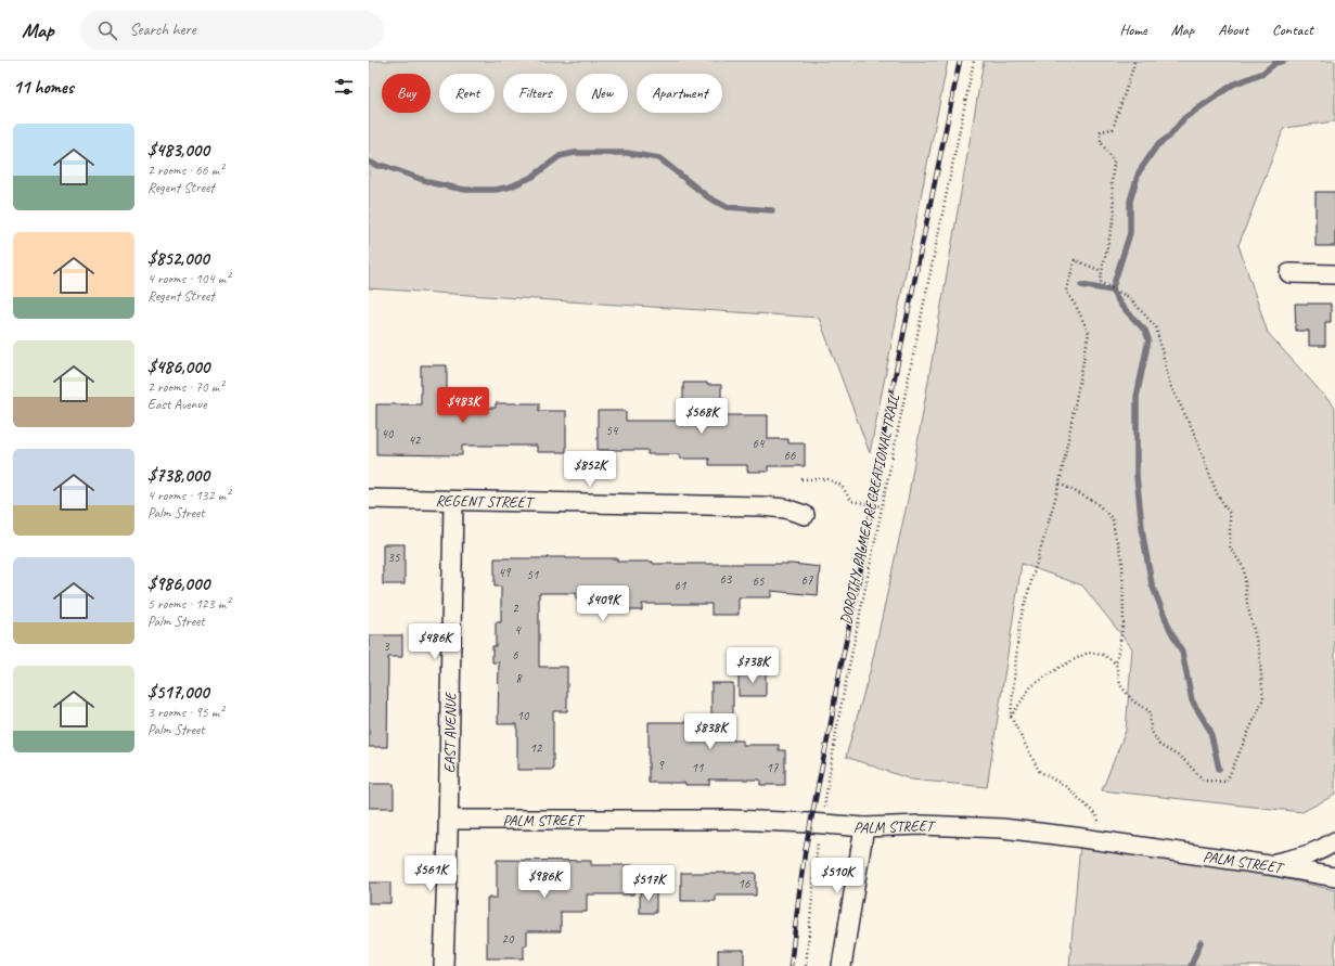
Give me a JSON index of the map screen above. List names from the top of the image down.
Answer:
{
  "streets": {
    "street": ["REGENT STREET", "EAST AVENUE", "PALM STREET"],
    "path": ["DOROTHY PALMER RECREATIONAL TRAIL"]
  },
  "crossings": [
    ["REGENT STREET", "EAST AVENUE"],
    ["DOROTHY PALMER RECREATIONAL TRAIL", "PALM STREET"],
    ["EAST AVENUE", "PALM STREET"]
  ],
  "house_numbers": [
    "54",
    "40",
    "42",
    "64",
    "66",
    "35",
    "49",
    "51",
    "63",
    "67",
    "65",
    "61",
    "2",
    "4",
    "3",
    "6",
    "8",
    "10",
    "12",
    "9",
    "11",
    "17",
    "16",
    "20"
  ],
  "page": {
    "header": "Map",
    "search": "Search here",
    "nav": [
      "Home",
      "Map",
      "About",
      "Contact"
    ],
    "heading": "11 homes",
    "chip": [
      "Buy",
      "Rent",
      "Filters",
      "New",
      "Apartment"
    ],
    "list": [
      {
        "name": "$483,000",
        "note": "2 rooms · 66 m² · Regent Street"
      },
      {
        "name": "$852,000",
        "note": "4 rooms · 104 m² · Regent Street"
      },
      {
        "name": "$486,000",
        "note": "2 rooms · 70 m² · East Avenue"
      },
      {
        "name": "$738,000",
        "note": "4 rooms · 132 m² · Palm Street"
      },
      {
        "name": "$986,000",
        "note": "5 rooms · 123 m² · Palm Street"
      },
      {
        "name": "$517,000",
        "note": "3 rooms · 95 m² · Palm Street"
      }
    ],
    "price": [
      "$483K",
      "$568K",
      "$852K",
      "$409K",
      "$486K",
      "$738K",
      "$838K",
      "$561K",
      "$510K",
      "$986K",
      "$517K"
    ]
  }
}
